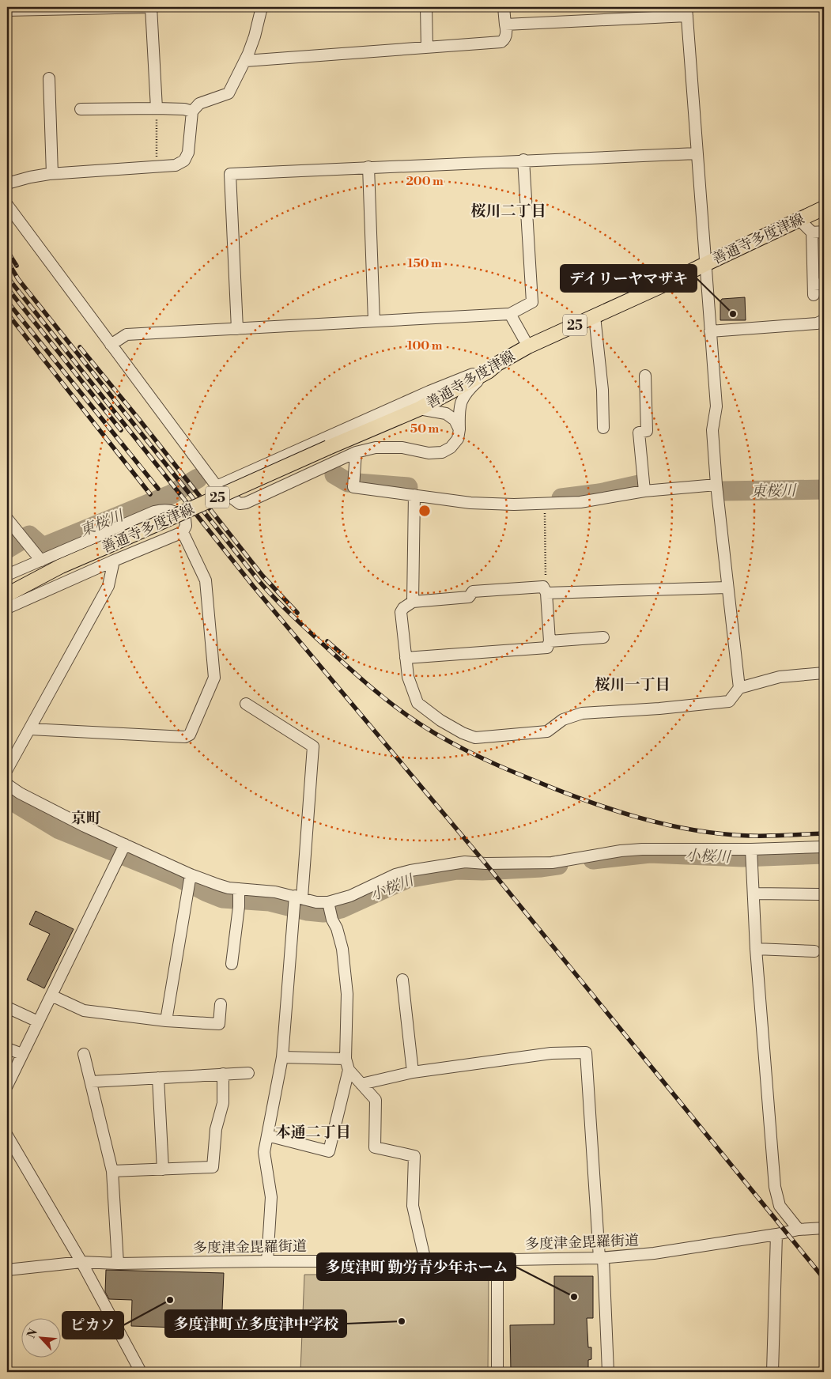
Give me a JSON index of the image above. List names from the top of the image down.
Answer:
{
  "streets": {
    "main road": ["善通寺多度津線", "25"],
    "street": ["多度津金毘羅街道"]
  },
  "districts": [
    "桜川二丁目",
    "桜川一丁目",
    "京町",
    "本通二丁目"
  ],
  "water": ["東桜川", "小桜川"],
  "places": [
    "デイリーヤマザキ",
    "多度津町 勤労青少年ホーム",
    "ピカソ",
    "多度津町立多度津中学校"
  ],
  "north": "top left",
  "rings": [
    "200 m",
    "150 m",
    "100 m",
    "50 m"
  ]
}
